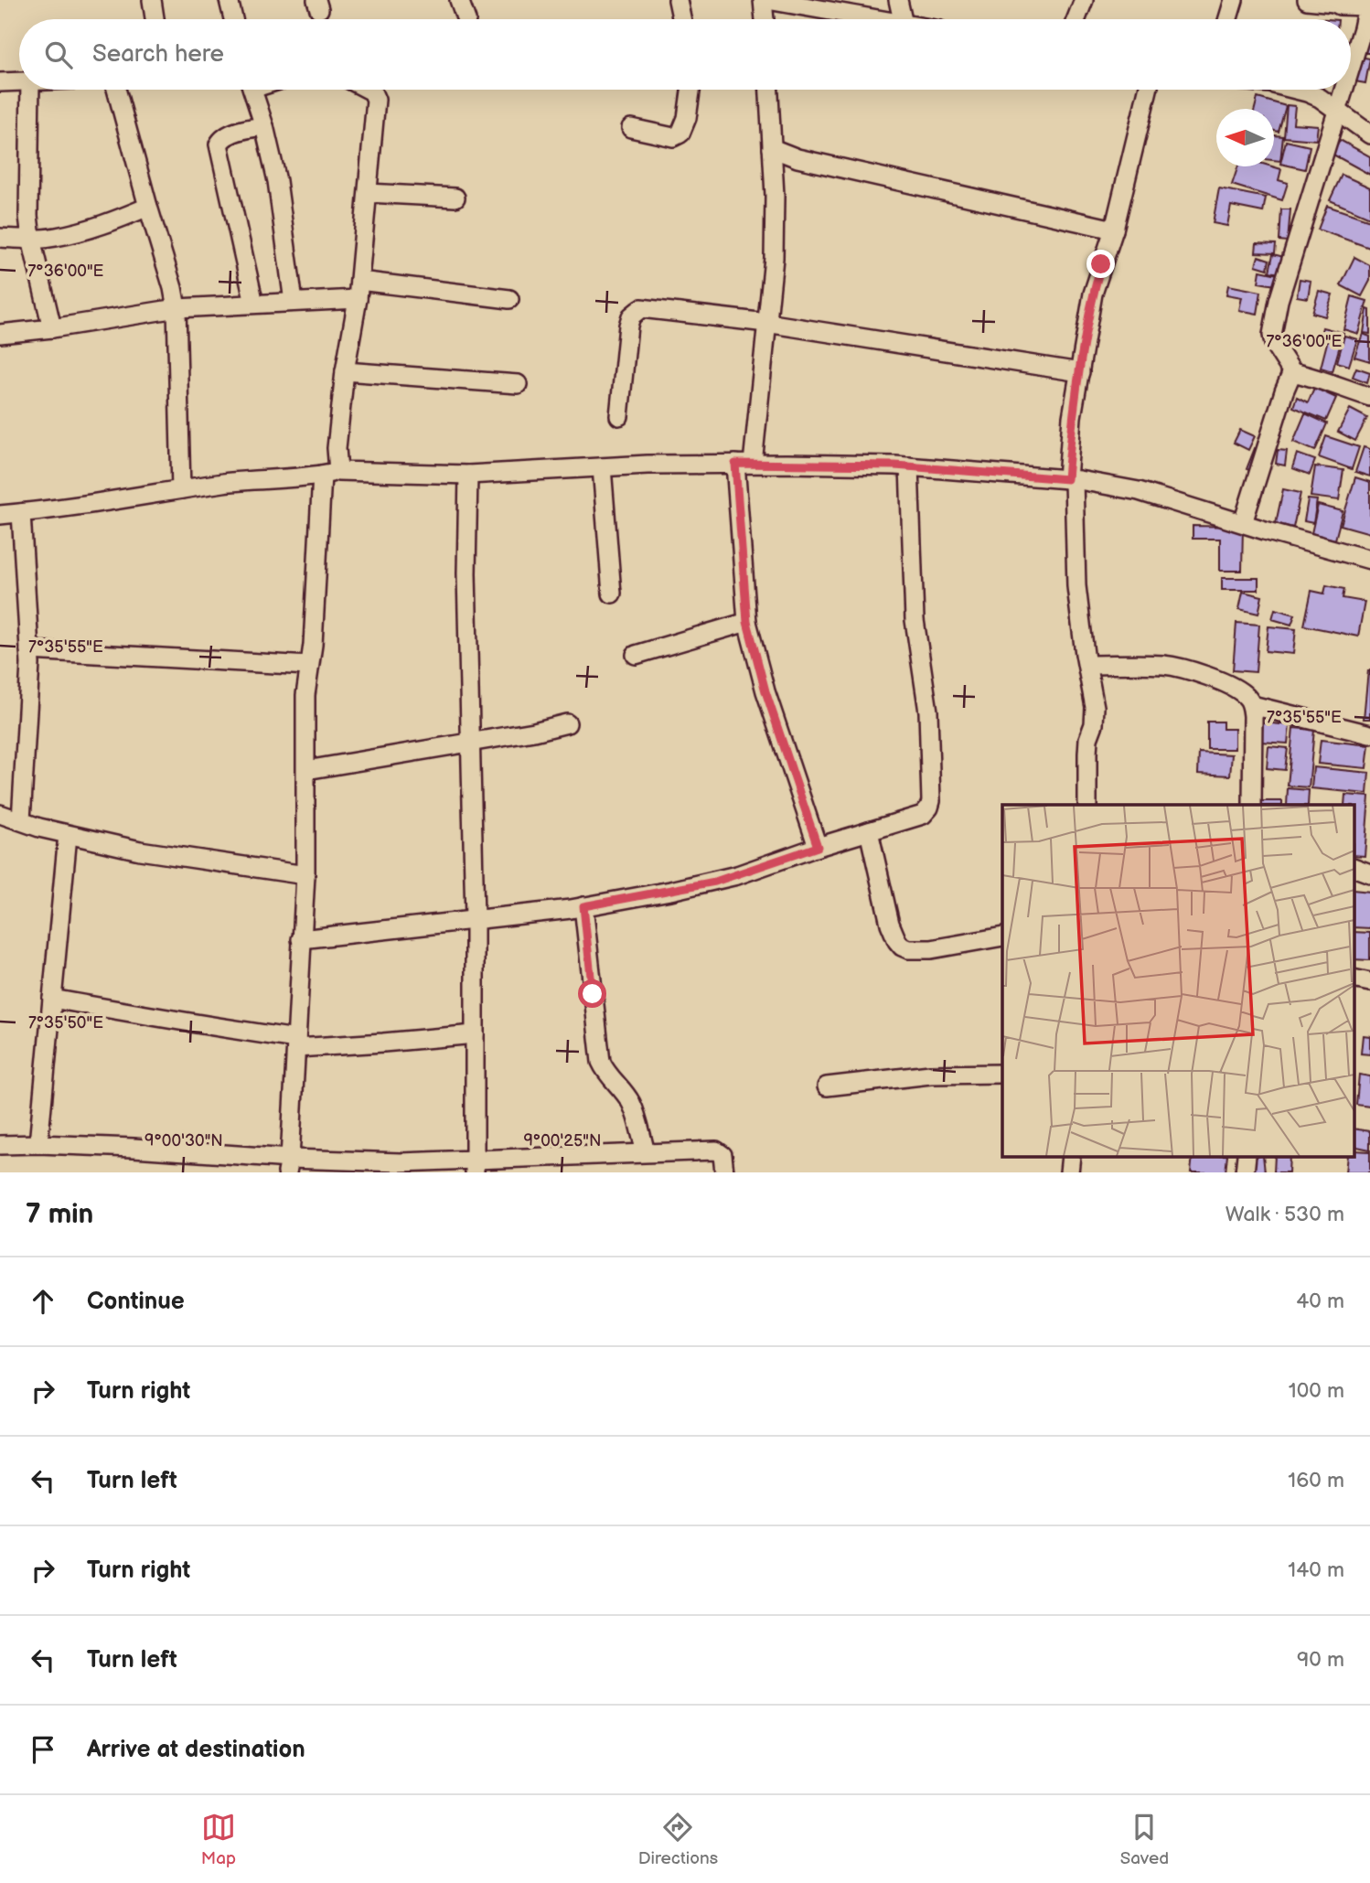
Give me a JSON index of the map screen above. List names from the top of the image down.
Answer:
{
  "north": "left",
  "page": {
    "search": "Search here",
    "heading": ["7 min", "Walk · 530 m"],
    "list": [
      ["Continue", "40 m"],
      ["Turn right", "100 m"],
      ["Turn left", "160 m"],
      ["Turn right", "140 m"],
      ["Turn left", "90 m"],
      "Arrive at destination"
    ],
    "nav": ["Map", "Directions", "Saved"]
  },
  "coordinates": [
    "7°36'00\"E",
    "7°35'55\"E",
    "7°35'50\"E",
    "9°00'30\"N",
    "9°00'25\"N"
  ]
}
